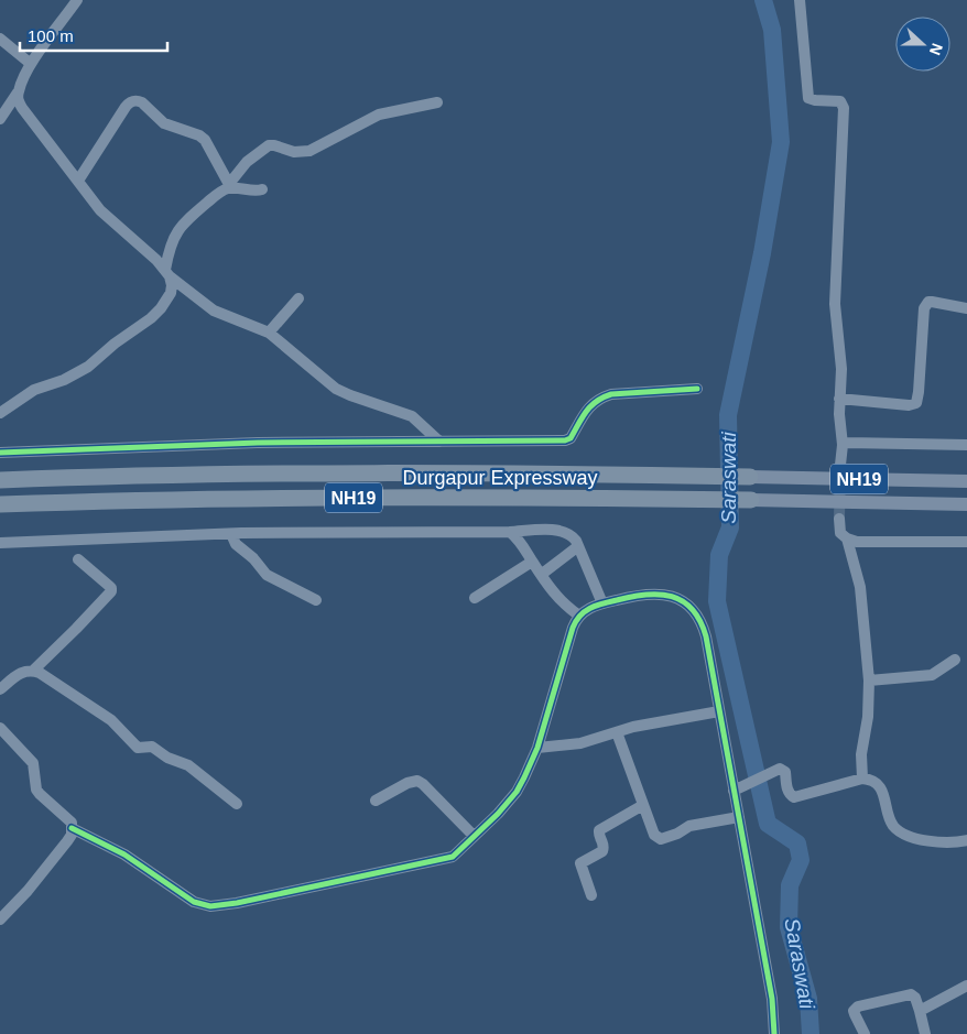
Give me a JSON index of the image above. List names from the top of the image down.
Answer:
{
  "streets": {
    "highway": ["Durgapur Expressway", "NH19"]
  },
  "water": ["Saraswati"],
  "scale_bar": "100 m",
  "north": "right"
}
